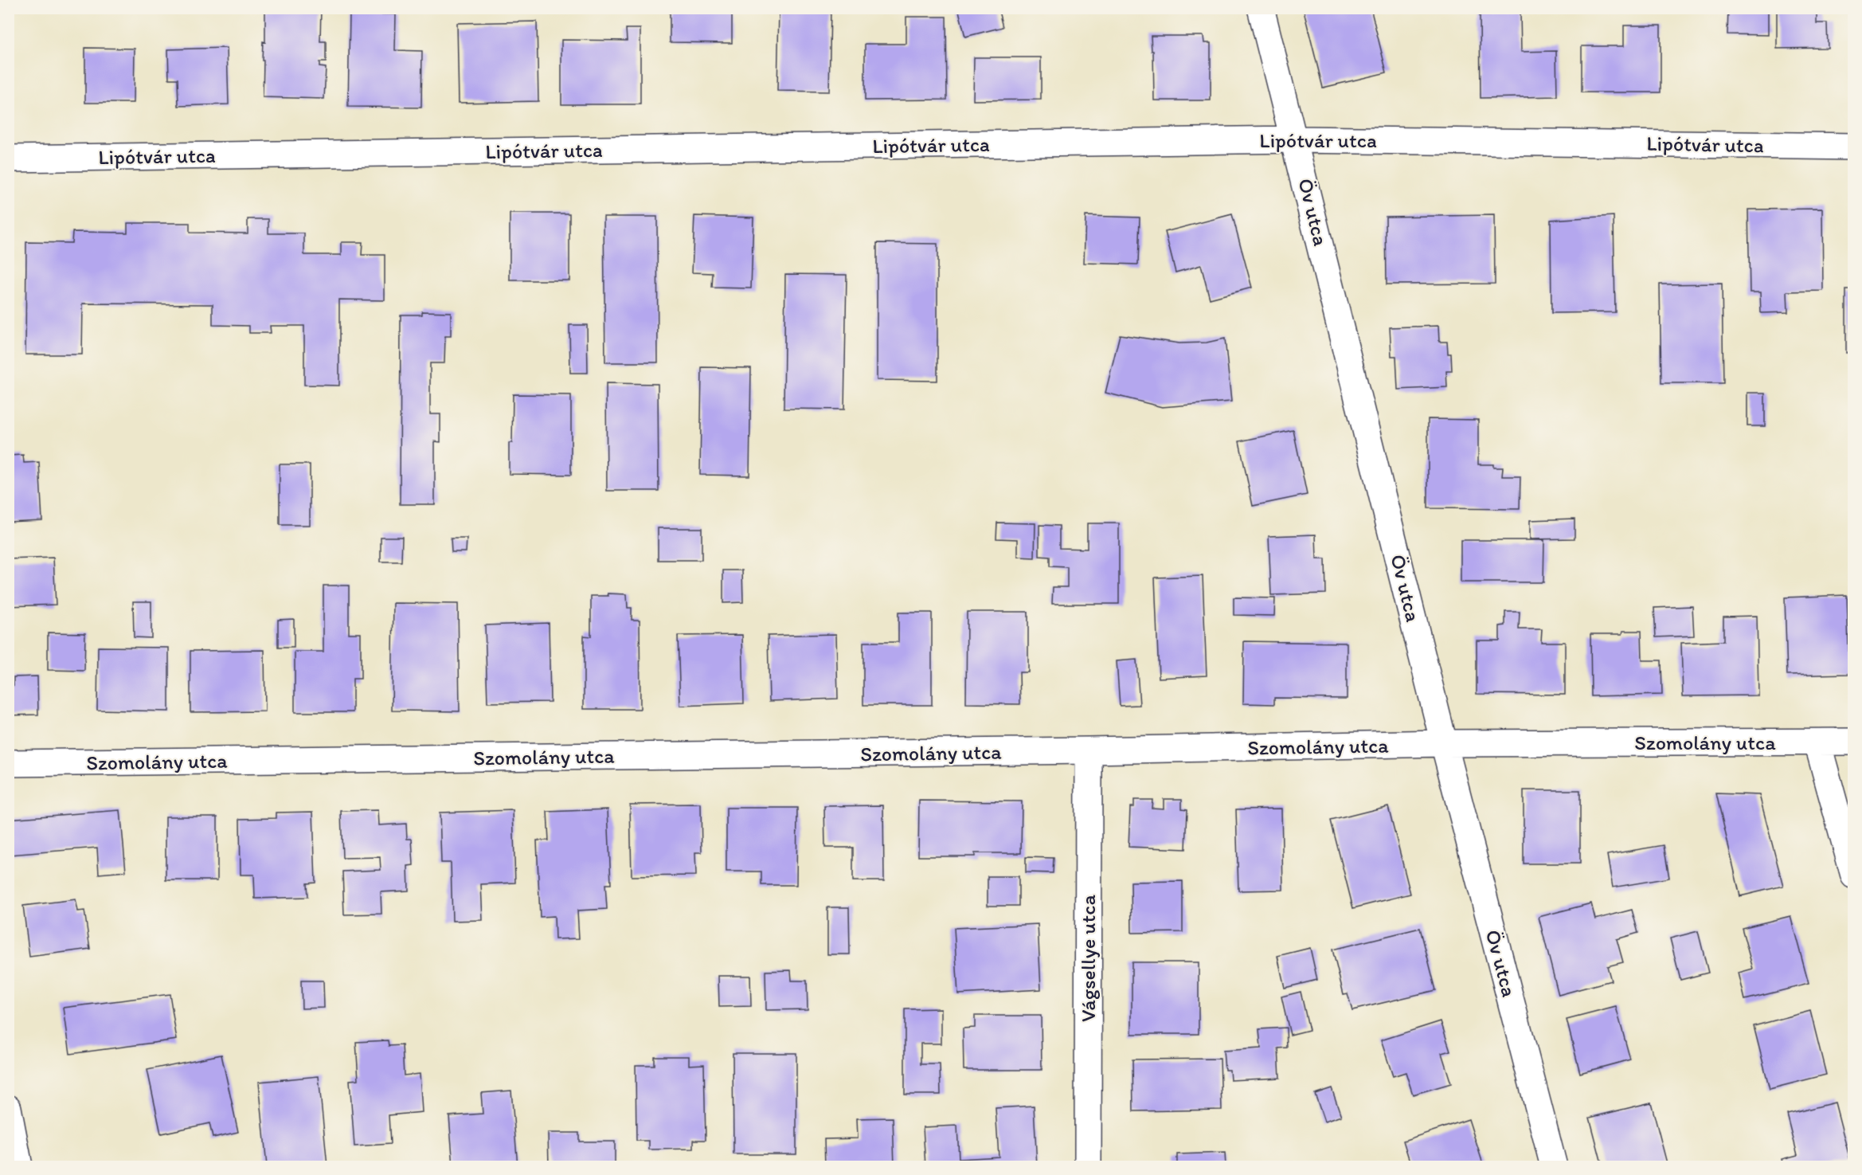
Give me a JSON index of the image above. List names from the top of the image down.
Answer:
{
  "streets": {
    "street": [
      "Lipótvár utca",
      "Öv utca",
      "Szomolány utca",
      "Vágsellye utca"
    ]
  },
  "crossings": [
    ["Lipótvár utca", "Öv utca"],
    ["Öv utca", "Szomolány utca"],
    ["Szomolány utca", "Vágsellye utca"]
  ]
}
